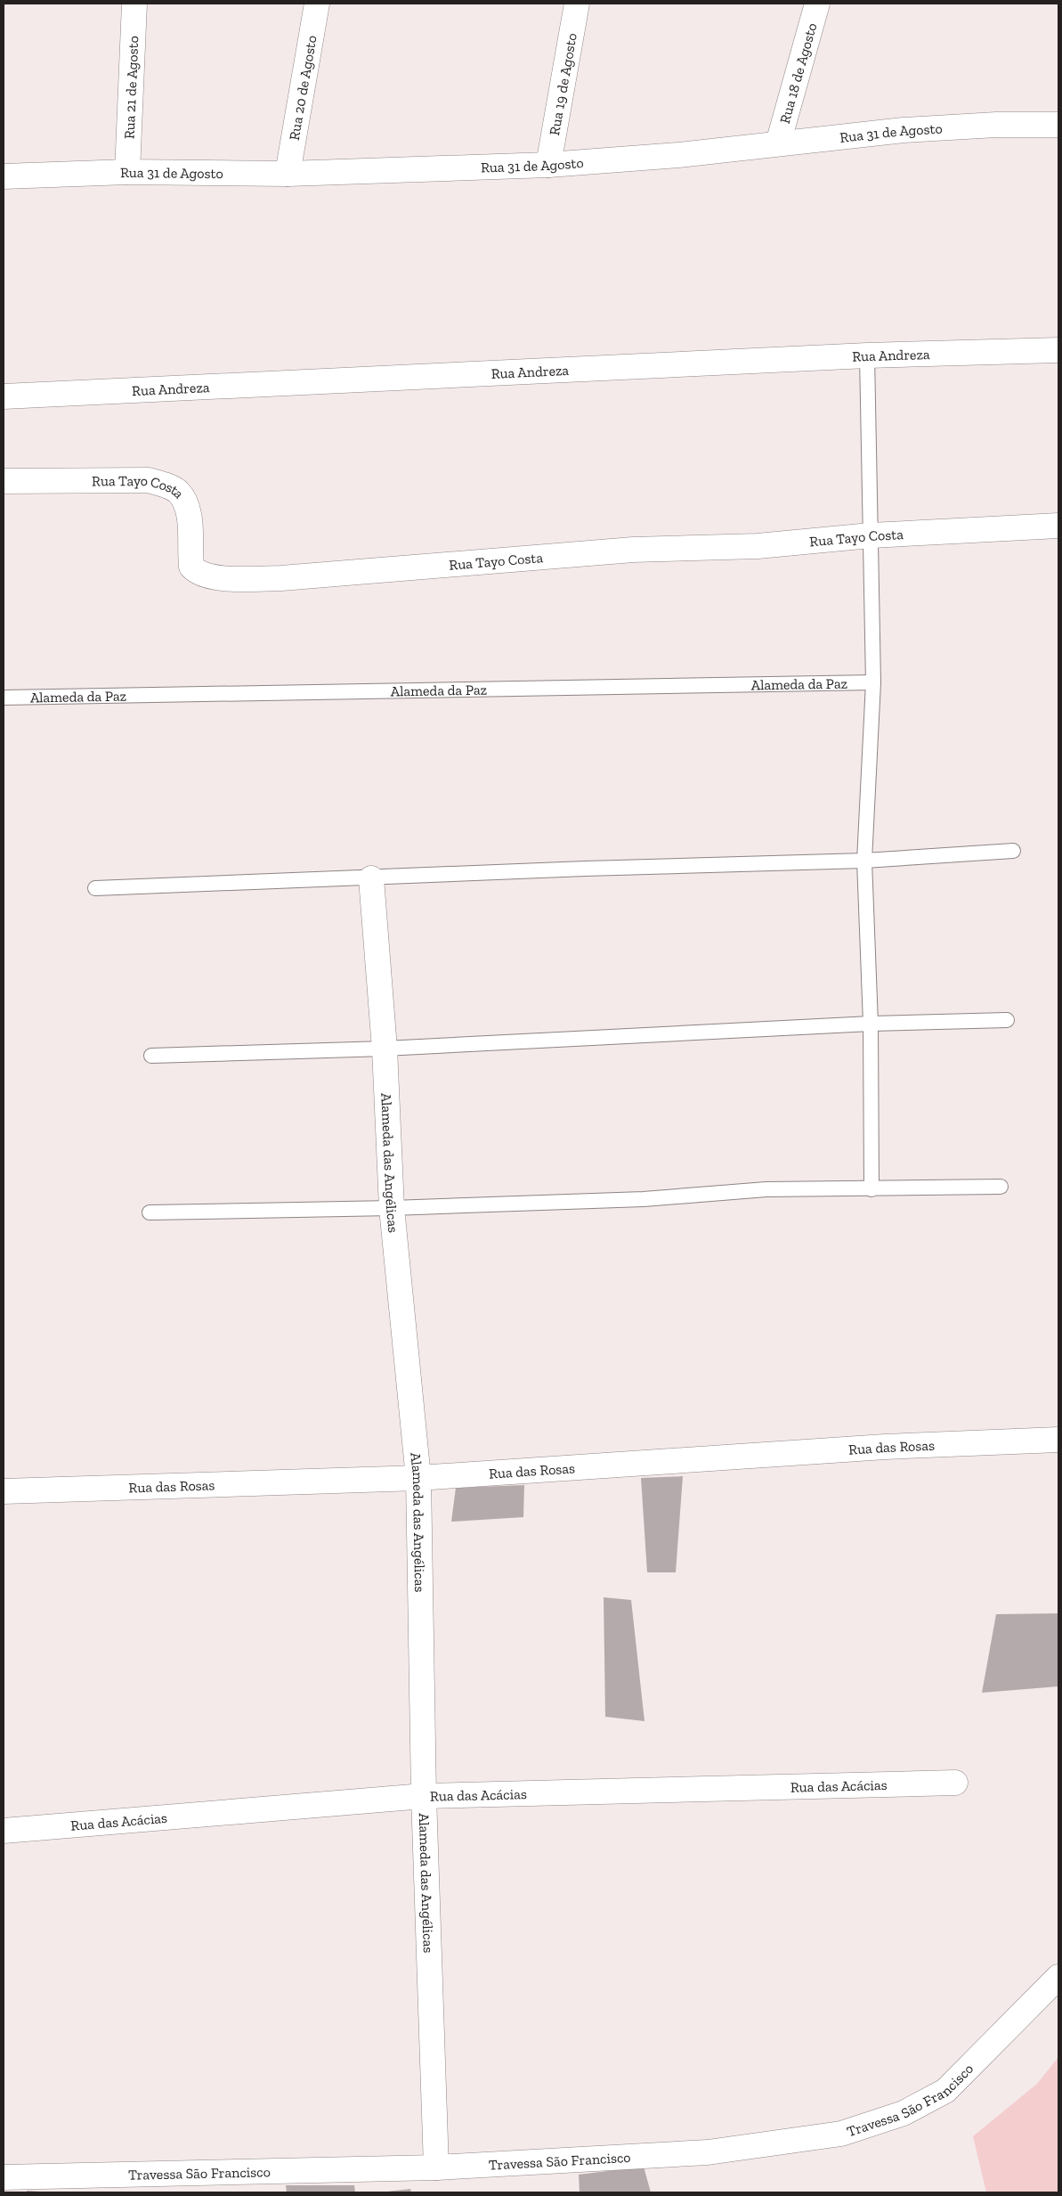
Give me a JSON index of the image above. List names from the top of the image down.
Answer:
{
  "streets": {
    "street": [
      "Rua 18 de Agosto",
      "Rua 19 de Agosto",
      "Rua 21 de Agosto",
      "Rua 20 de Agosto",
      "Rua 31 de Agosto",
      "Rua Andreza",
      "Rua Tayo Costa",
      "Alameda das Angélicas",
      "Rua das Rosas",
      "Rua das Acácias",
      "Travessa São Francisco"
    ],
    "lane": ["Alameda da Paz"]
  },
  "crossings": [
    ["Rua 18 de Agosto", "Rua 31 de Agosto"],
    ["Rua 19 de Agosto", "Rua 31 de Agosto"],
    ["Rua 21 de Agosto", "Rua 31 de Agosto"],
    ["Rua 20 de Agosto", "Rua 31 de Agosto"],
    ["Alameda das Angélicas", "Rua das Rosas"],
    ["Alameda das Angélicas", "Rua das Acácias"],
    ["Alameda das Angélicas", "Travessa São Francisco"]
  ]
}
